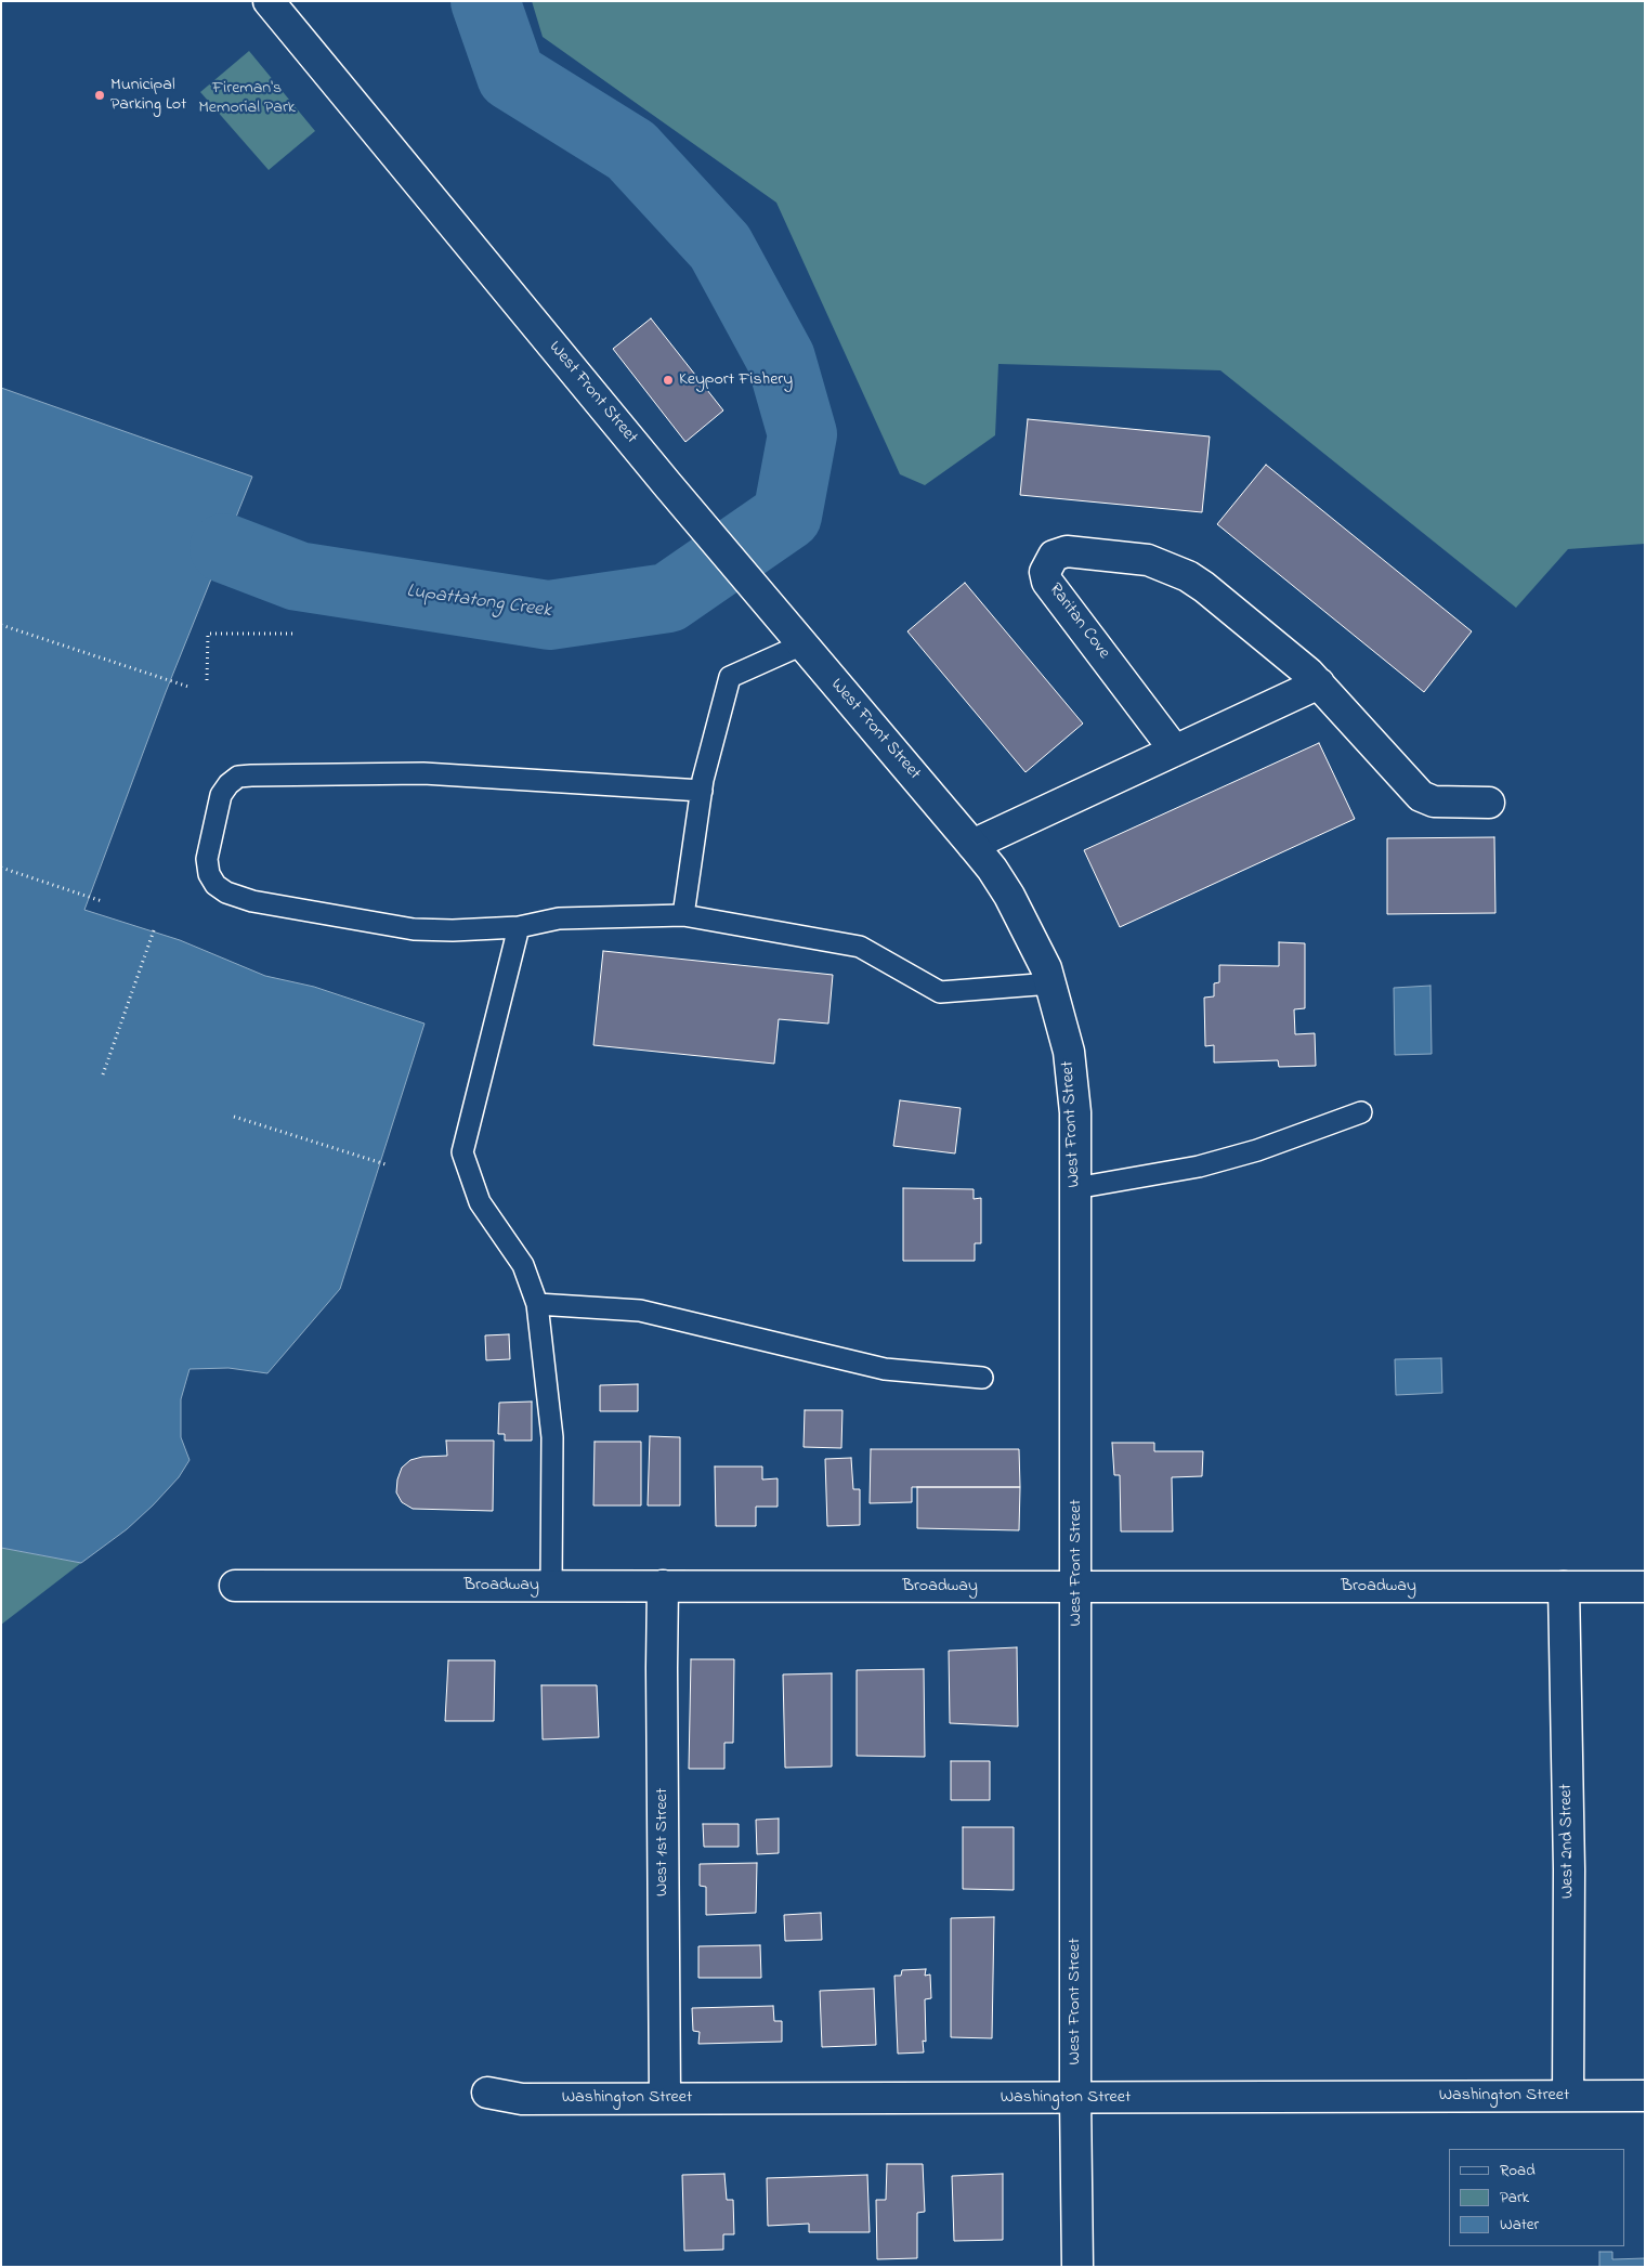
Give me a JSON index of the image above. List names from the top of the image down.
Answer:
{
  "streets": {
    "street": [
      "West Front Street",
      "Raritan Cove",
      "Broadway",
      "West 2nd Street",
      "West 1st Street",
      "Washington Street"
    ]
  },
  "crossings": [
    ["West Front Street", "Broadway"],
    ["West Front Street", "Washington Street"],
    ["Broadway", "West 2nd Street"],
    ["Broadway", "West 1st Street"],
    ["West 2nd Street", "Washington Street"],
    ["West 1st Street", "Washington Street"]
  ],
  "water": ["Lupattatong Creek"],
  "parks": ["Fireman's Memorial Park"],
  "places": ["Municipal Parking Lot", "Keyport Fishery"],
  "legend": ["Road", "Park", "Water"]
}
